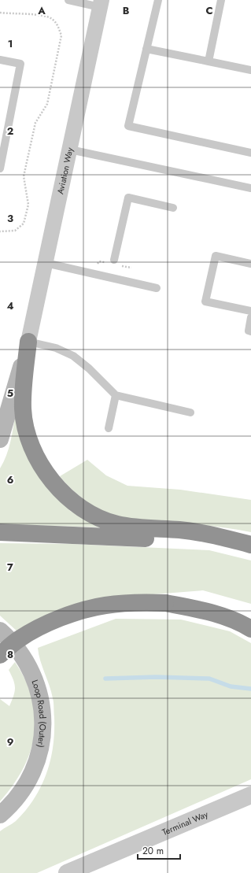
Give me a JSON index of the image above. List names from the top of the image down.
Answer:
{
  "streets": {
    "main road": ["Loop Road (Outer)"],
    "street": ["Aviation Way", "Terminal Way"]
  },
  "scale_bar": "20 m",
  "grid": {
    "columns": ["A", "B", "C"],
    "rows": [
      "1",
      "2",
      "3",
      "4",
      "5",
      "6",
      "7",
      "8",
      "9"
    ]
  }
}
